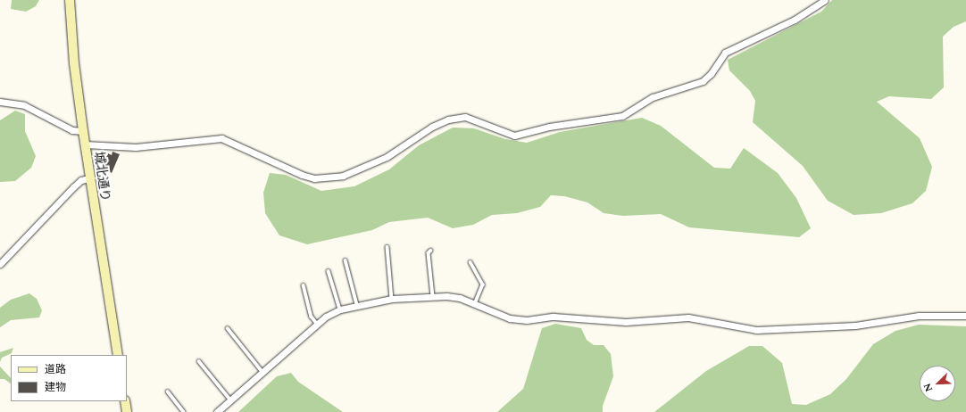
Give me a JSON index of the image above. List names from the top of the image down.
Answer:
{
  "streets": {
    "street": ["城北通り"]
  },
  "legend": ["道路", "建物"],
  "north": "bottom left"
}
